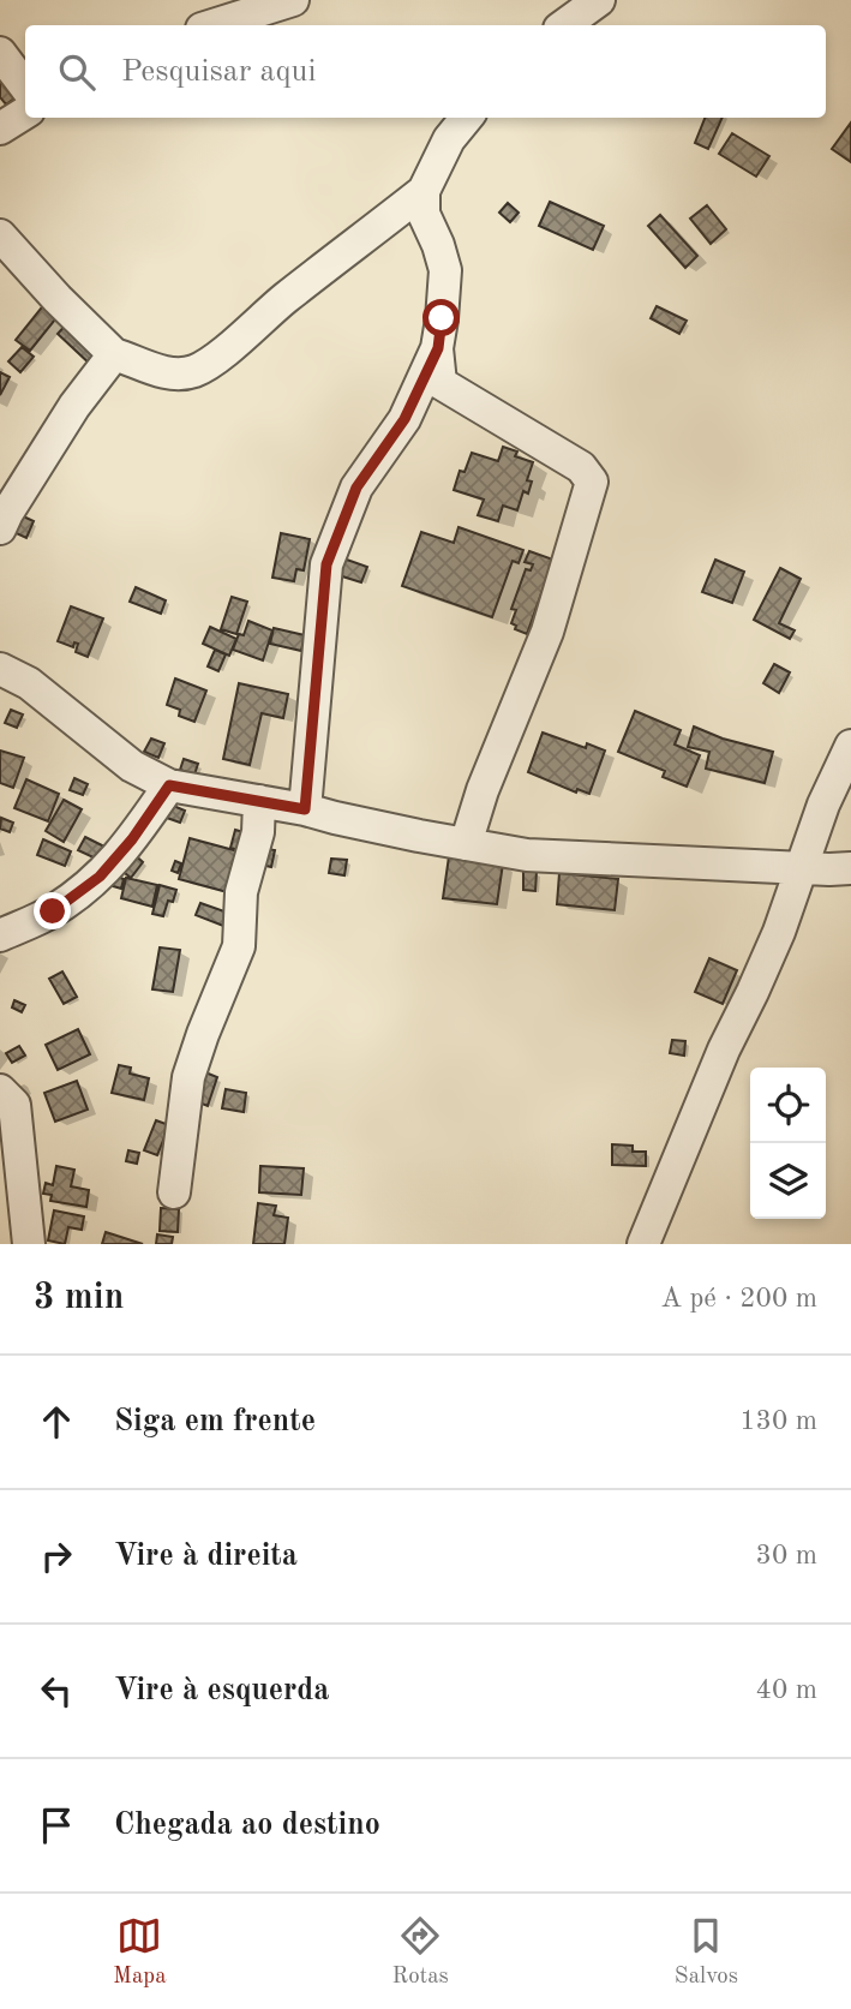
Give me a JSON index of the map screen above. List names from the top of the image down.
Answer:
{
  "page": {
    "search": "Pesquisar aqui",
    "heading": ["3 min", "A pé · 200 m"],
    "list": [
      ["Siga em frente", "130 m"],
      ["Vire à direita", "30 m"],
      ["Vire à esquerda", "40 m"],
      "Chegada ao destino"
    ],
    "nav": ["Mapa", "Rotas", "Salvos"]
  }
}
